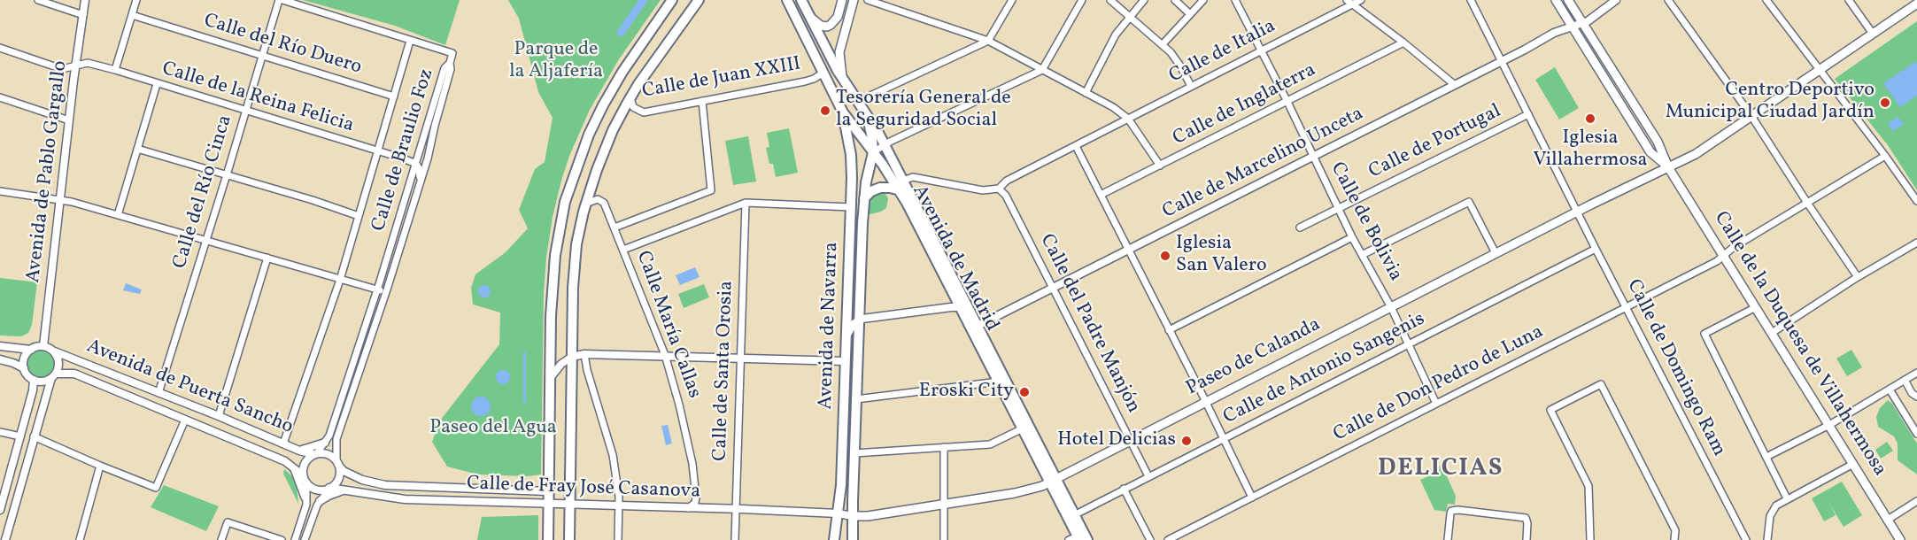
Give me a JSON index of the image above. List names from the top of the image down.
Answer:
{
  "streets": {
    "main road": [
      "Avenida de Madrid",
      "Avenida de Navarra",
      "Calle de la Duquesa de Villahermosa",
      "Paseo de Calanda"
    ],
    "street": [
      "Calle del Río Duero",
      "Calle de Italia",
      "Calle de Juan XXIII",
      "Calle de la Reina Felicia",
      "Calle de Inglaterra",
      "Calle de Portugal",
      "Calle de Braulio Foz",
      "Calle de Marcelino Unceta",
      "Avenida de Pablo Gargallo",
      "Calle del Río Cinca",
      "Calle de Bolivia",
      "Calle del Padre Manjón",
      "Calle María Callas",
      "Calle de Domingo Ram",
      "Calle de Antonio Sangenis",
      "Calle de Santa Orosia",
      "Calle de Don Pedro de Luna",
      "Avenida de Puerta Sancho",
      "Calle de Fray José Casanova"
    ]
  },
  "crossings": [
    ["Calle del Río Duero", "Calle del Río Cinca"],
    ["Calle de Italia", "Calle de Bolivia"],
    ["Calle de Italia", "Calle del Padre Manjón"],
    ["Calle de Juan XXIII", "Avenida de Madrid"],
    ["Calle de la Reina Felicia", "Calle de Braulio Foz"],
    ["Calle de la Reina Felicia", "Avenida de Pablo Gargallo"],
    ["Calle de la Reina Felicia", "Calle del Río Cinca"],
    ["Calle de Inglaterra", "Calle de Bolivia"],
    ["Calle de Portugal", "Calle de Bolivia"],
    ["Calle de Portugal", "Calle de Domingo Ram"],
    ["Calle de Braulio Foz", "Avenida de Puerta Sancho"],
    ["Calle de Braulio Foz", "Calle de Fray José Casanova"],
    ["Calle de Marcelino Unceta", "Calle de Bolivia"],
    ["Calle de Marcelino Unceta", "Avenida de Madrid"],
    ["Calle de Marcelino Unceta", "Calle del Padre Manjón"],
    ["Calle de Marcelino Unceta", "Calle de la Duquesa de Villahermosa"],
    ["Calle de Marcelino Unceta", "Calle de Domingo Ram"],
    ["Avenida de Pablo Gargallo", "Avenida de Puerta Sancho"],
    ["Calle del Río Cinca", "Avenida de Puerta Sancho"],
    ["Calle de Bolivia", "Paseo de Calanda"],
    ["Calle de Bolivia", "Calle de Antonio Sangenis"],
    ["Calle de Bolivia", "Calle de Don Pedro de Luna"],
    ["Avenida de Madrid", "Avenida de Navarra"],
    ["Avenida de Madrid", "Paseo de Calanda"],
    ["Avenida de Madrid", "Calle de Antonio Sangenis"],
    ["Calle del Padre Manjón", "Paseo de Calanda"],
    ["Calle del Padre Manjón", "Calle de Antonio Sangenis"],
    ["Calle María Callas", "Calle de Fray José Casanova"],
    ["Avenida de Navarra", "Paseo de Calanda"],
    ["Avenida de Navarra", "Calle de Fray José Casanova"],
    ["Calle de la Duquesa de Villahermosa", "Paseo de Calanda"],
    ["Calle de la Duquesa de Villahermosa", "Calle de Don Pedro de Luna"],
    ["Paseo de Calanda", "Calle de Domingo Ram"],
    ["Paseo de Calanda", "Calle de Fray José Casanova"],
    ["Calle de Domingo Ram", "Calle de Antonio Sangenis"],
    ["Calle de Domingo Ram", "Calle de Don Pedro de Luna"],
    ["Calle de Santa Orosia", "Calle de Fray José Casanova"],
    ["Avenida de Puerta Sancho", "Calle de Fray José Casanova"]
  ],
  "districts": ["DELICIAS"],
  "parks": ["Parque de la Aljafería", "Paseo del Agua"],
  "places": [
    "Centro Deportivo Municipal Ciudad Jardín",
    "Tesorería General de la Seguridad Social",
    "Iglesia Villahermosa",
    "Iglesia San Valero",
    "Eroski City",
    "Hotel Delicias"
  ]
}
